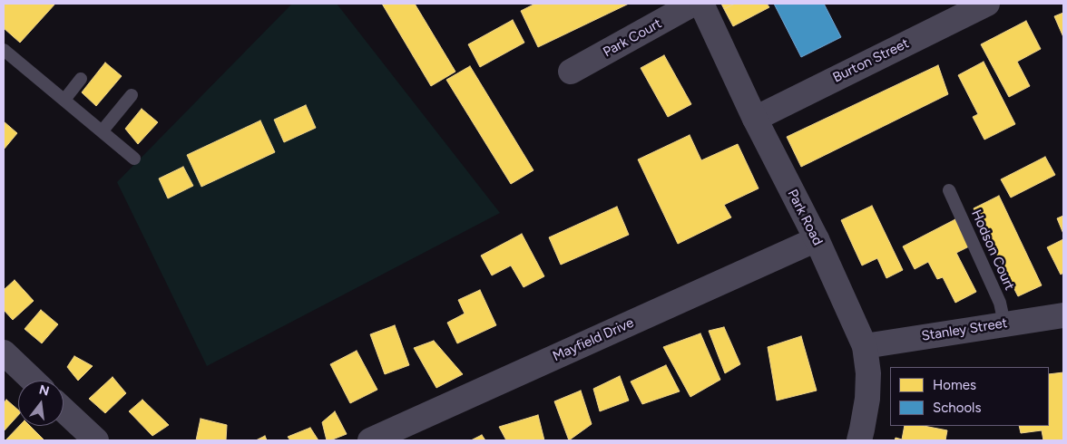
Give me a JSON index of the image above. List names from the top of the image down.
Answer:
{
  "streets": {
    "street": [
      "Park Court",
      "Burton Street",
      "Park Road",
      "Stanley Street",
      "Mayfield Drive"
    ],
    "lane": ["Hodson Court"]
  },
  "crossings": [
    ["Burton Street", "Park Road"],
    ["Park Road", "Stanley Street"],
    ["Park Road", "Mayfield Drive"],
    ["Hodson Court", "Stanley Street"]
  ],
  "legend": ["Homes", "Schools"],
  "north": "top"
}
